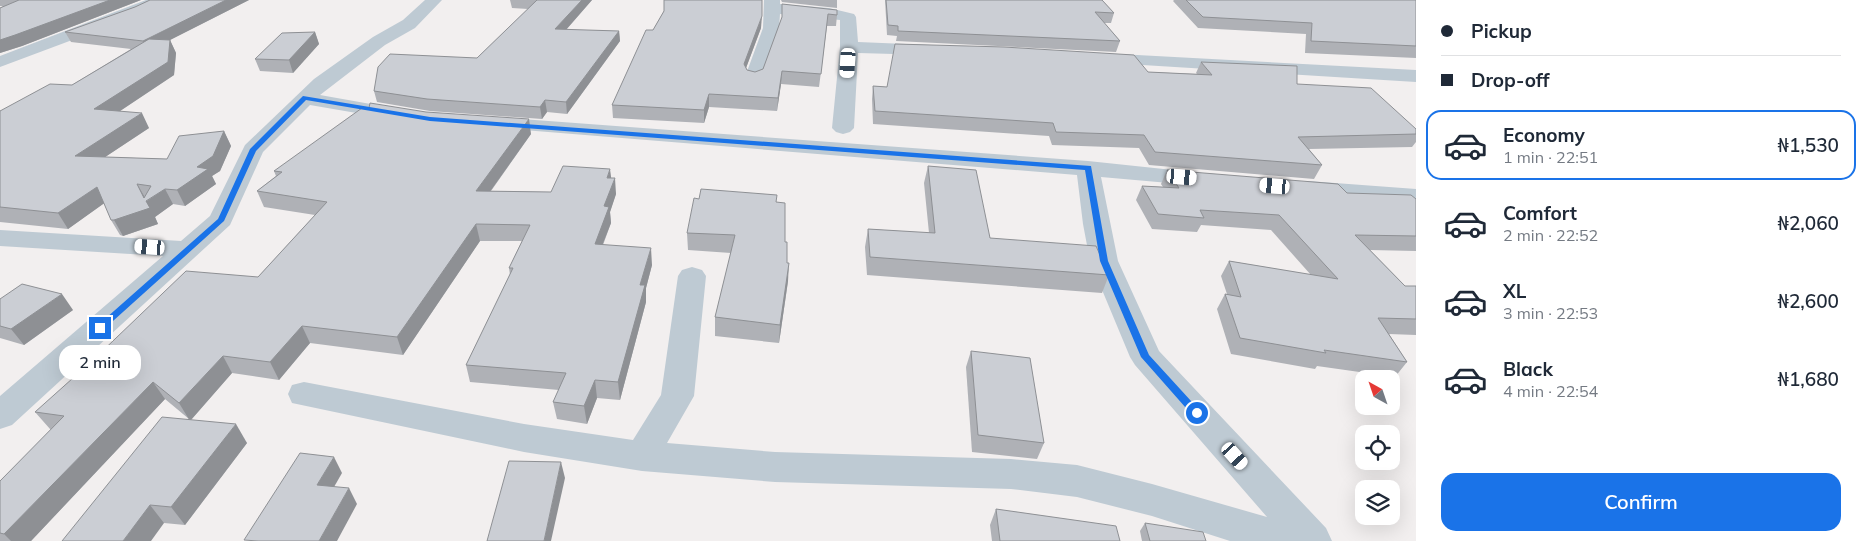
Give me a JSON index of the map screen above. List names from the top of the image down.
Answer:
{
  "north": "top left",
  "page": {
    "banner": ["Pickup", "Drop-off"],
    "list": [
      {
        "name": "Economy",
        "note": "1 min · 22:51",
        "value": "₦1,530"
      },
      {
        "name": "Comfort",
        "note": "2 min · 22:52",
        "value": "₦2,060"
      },
      {
        "name": "XL",
        "note": "3 min · 22:53",
        "value": "₦2,600"
      },
      {
        "name": "Black",
        "note": "4 min · 22:54",
        "value": "₦1,680"
      }
    ],
    "bubble": "2 min",
    "buttons": "Confirm"
  }
}
